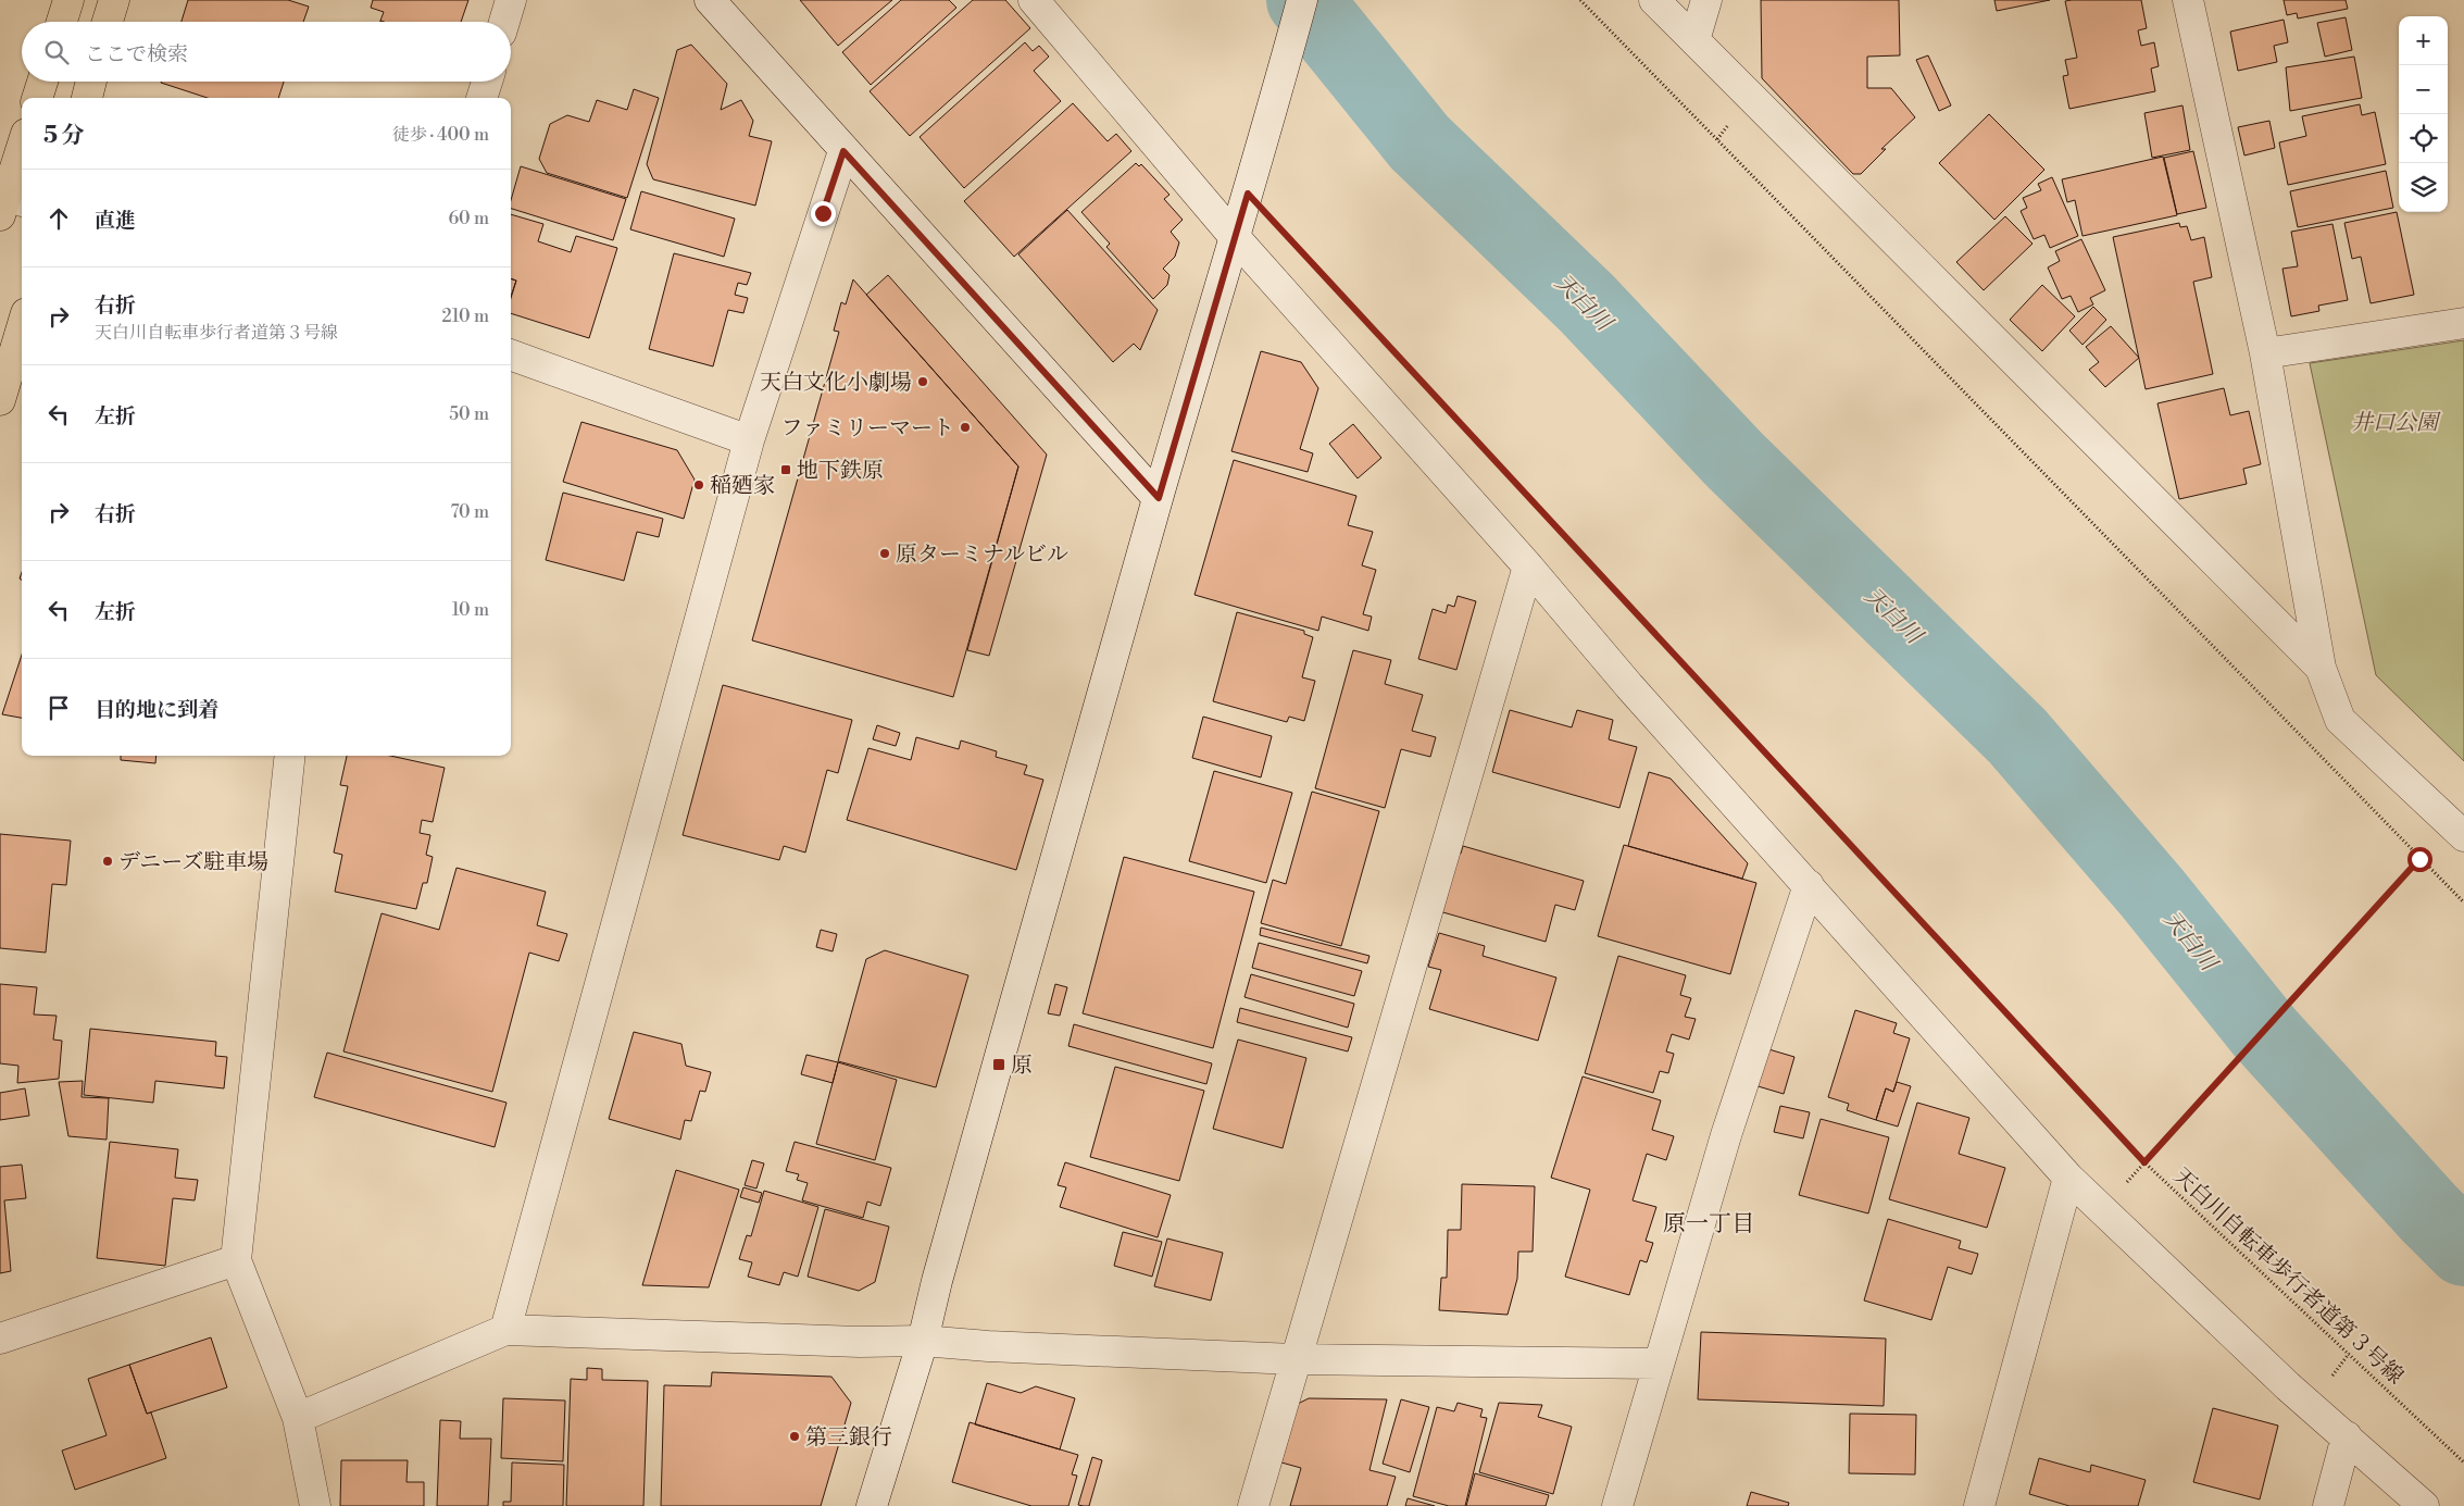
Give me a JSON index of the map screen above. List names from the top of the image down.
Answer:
{
  "streets": {
    "path": ["天白川自転車歩行者道第３号線"]
  },
  "districts": ["原一丁目"],
  "water": ["天白川"],
  "parks": ["井口公園"],
  "places": {
    "other": [
      "天白文化小劇場",
      "ファミリーマート",
      "稲廼家",
      "原ターミナルビル",
      "デニーズ駐車場",
      "第三銀行"
    ],
    "transit": ["地下鉄原", "原"]
  },
  "page": {
    "map_buttons": ["+", "−"],
    "search": "ここで検索",
    "heading": ["5 分", "徒歩 · 400 m"],
    "list": [
      ["直進", "60 m"],
      ["右折", "天白川自転車歩行者道第３号線", "210 m"],
      ["左折", "50 m"],
      ["右折", "70 m"],
      ["左折", "10 m"],
      "目的地に到着"
    ]
  }
}
